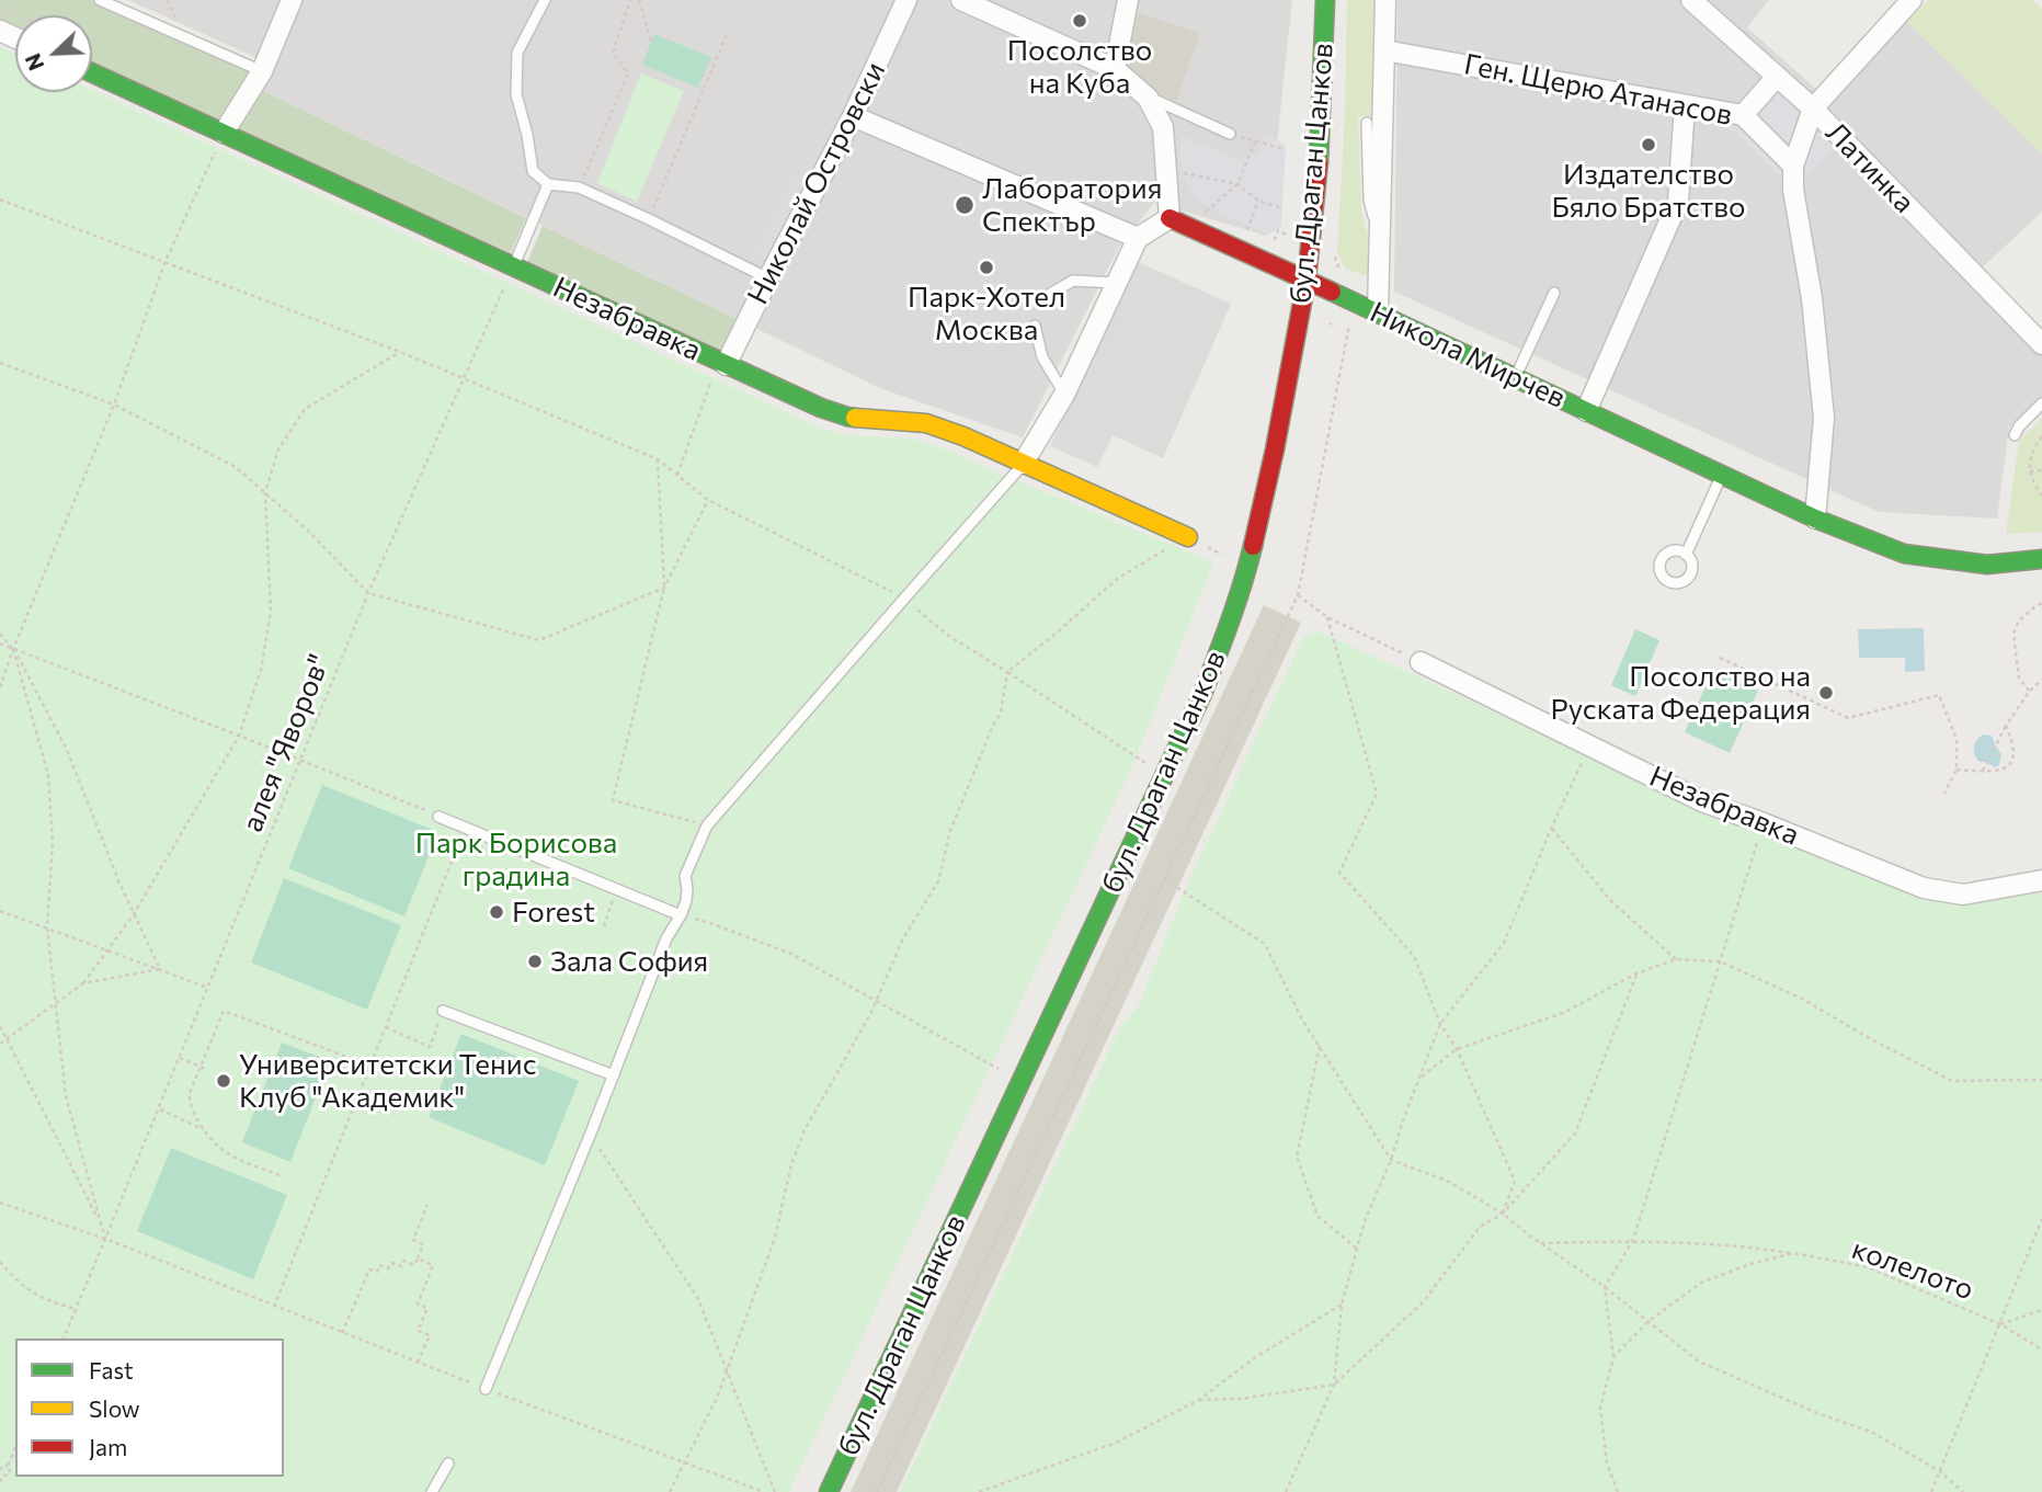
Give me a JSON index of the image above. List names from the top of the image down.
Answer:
{
  "streets": {
    "street": [
      "Ген. Щерю Атанасов",
      "Латинка",
      "бул. Драган Цанков",
      "Николай Островски",
      "Незабравка",
      "Никола Мирчев"
    ],
    "path": ["алея \"Яворов\"", "колелото"]
  },
  "crossings": [
    ["бул. Драган Цанков", "Никола Мирчев"],
    ["Николай Островски", "Незабравка"],
    ["Незабравка", "алея \"Яворов\""]
  ],
  "parks": ["Парк Борисова градина"],
  "places": [
    "Посолство на Куба",
    "Издателство Бяло Братство",
    "Лаборатория Спектър",
    "Парк-Хотел Москва",
    "Посолство на Руската Федерация",
    "Forest",
    "Зала София",
    "Университетски Тенис Клуб \"Академик\""
  ],
  "legend": ["Fast", "Slow", "Jam"],
  "north": "bottom left"
}
